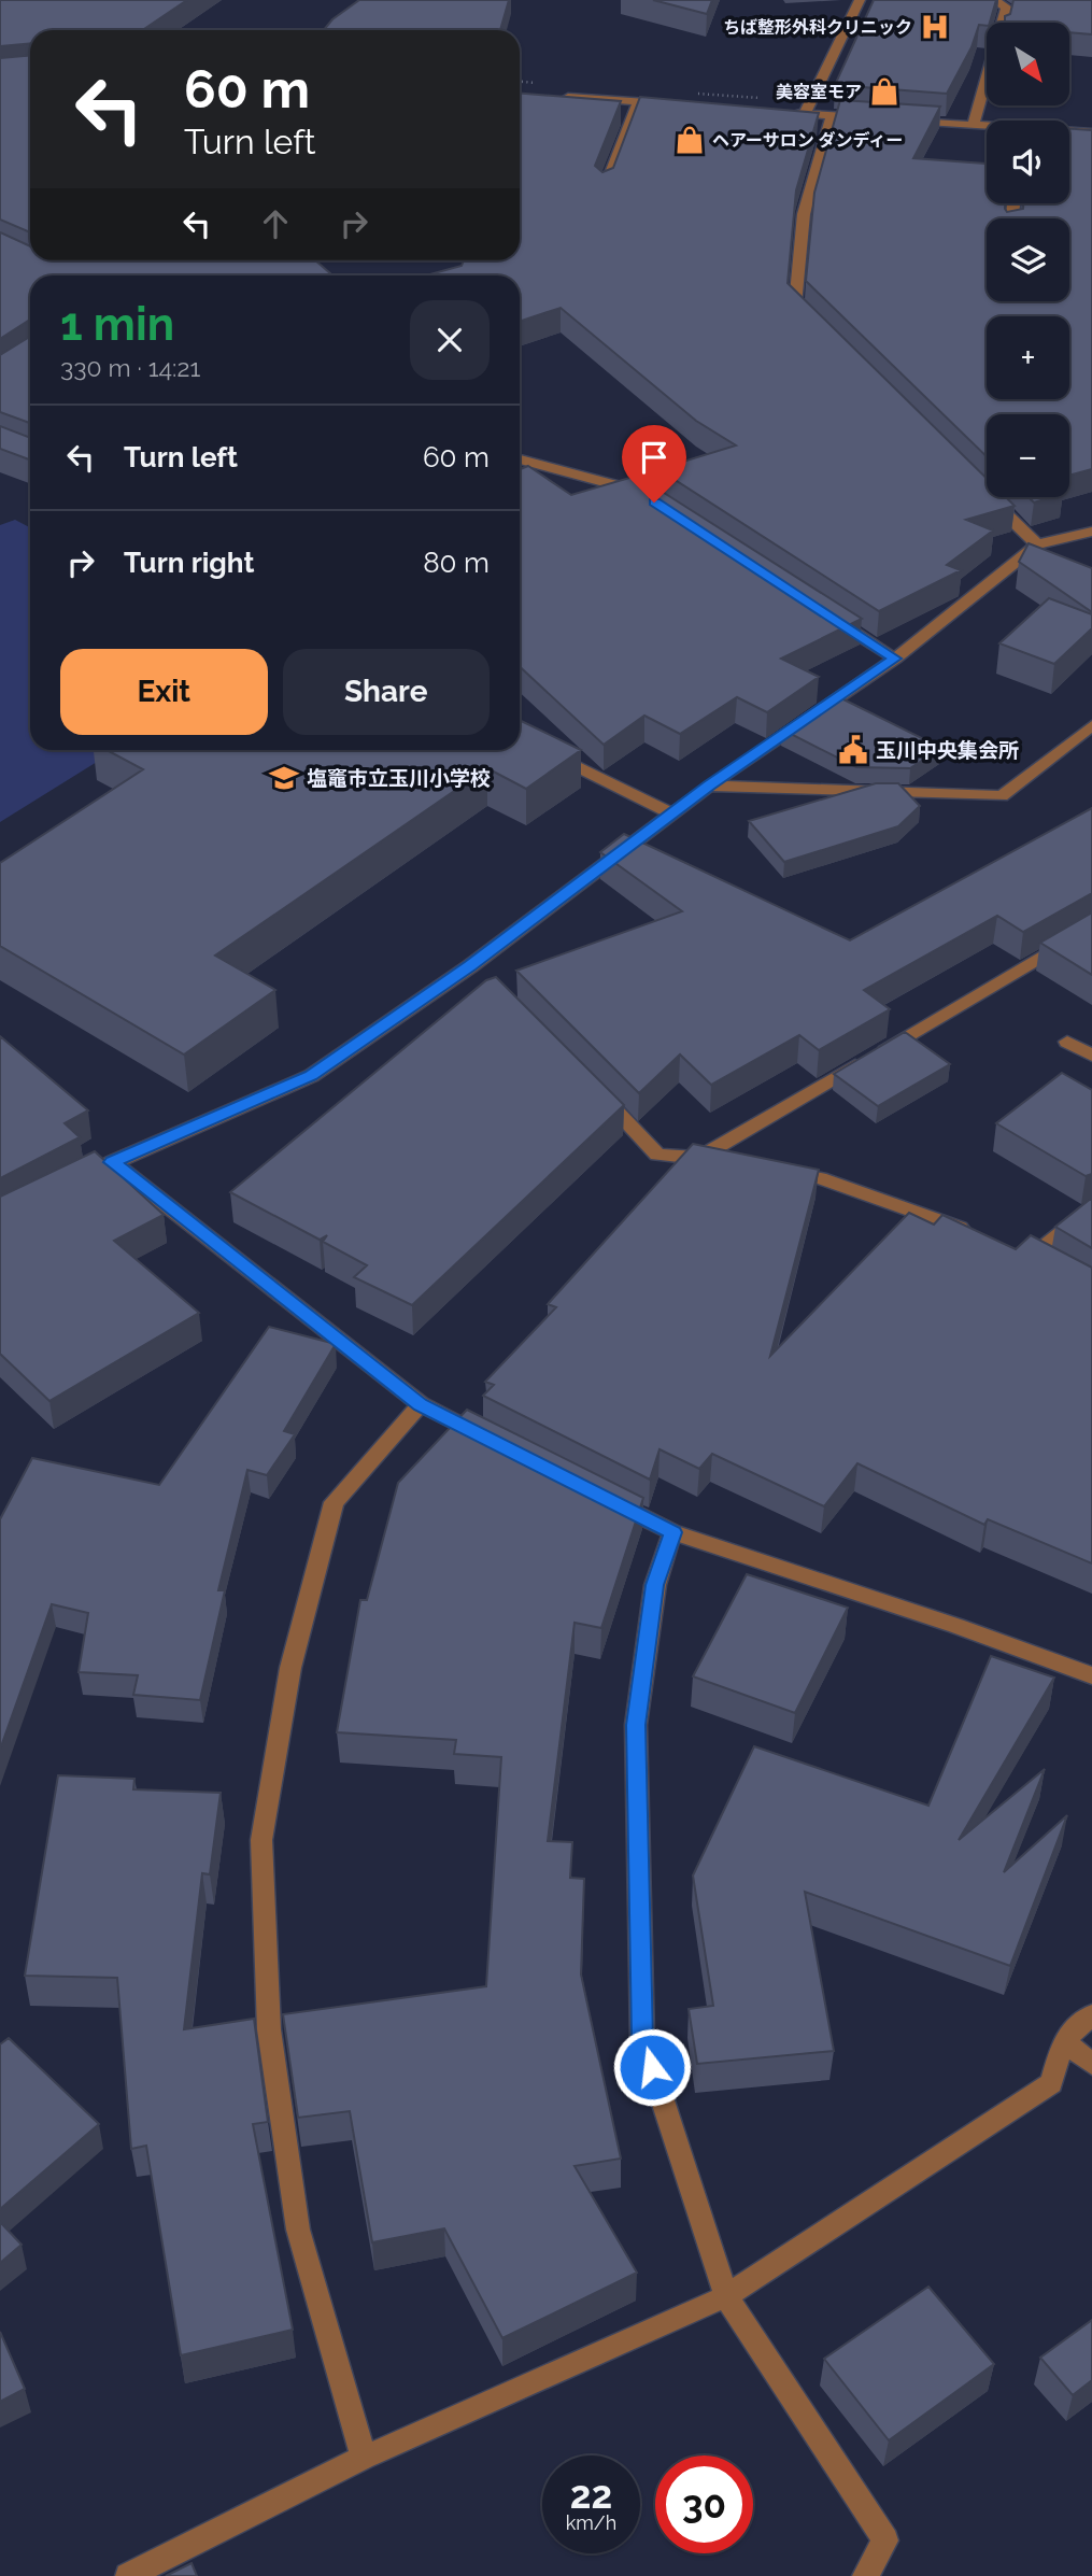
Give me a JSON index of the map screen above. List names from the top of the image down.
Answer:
{
  "places": {
    "hospital": ["ちば整形外科クリニック"],
    "shop": ["美容室モア", "ヘアーサロン ダンディー"],
    "public building": ["玉川中央集会所"],
    "school or university": ["塩竈市立玉川小学校"]
  },
  "north": "bottom right",
  "page": {
    "map_buttons": ["+", "−"],
    "turn": ["60 m", "Turn left"],
    "heading": ["1 min", "330 m · 14:21"],
    "list": [
      {
        "name": "Turn left",
        "value": "60 m"
      },
      {
        "name": "Turn right",
        "value": "80 m"
      }
    ],
    "buttons": ["Exit", "Share"],
    "speed": "22 km/h",
    "limit": "30"
  }
}
